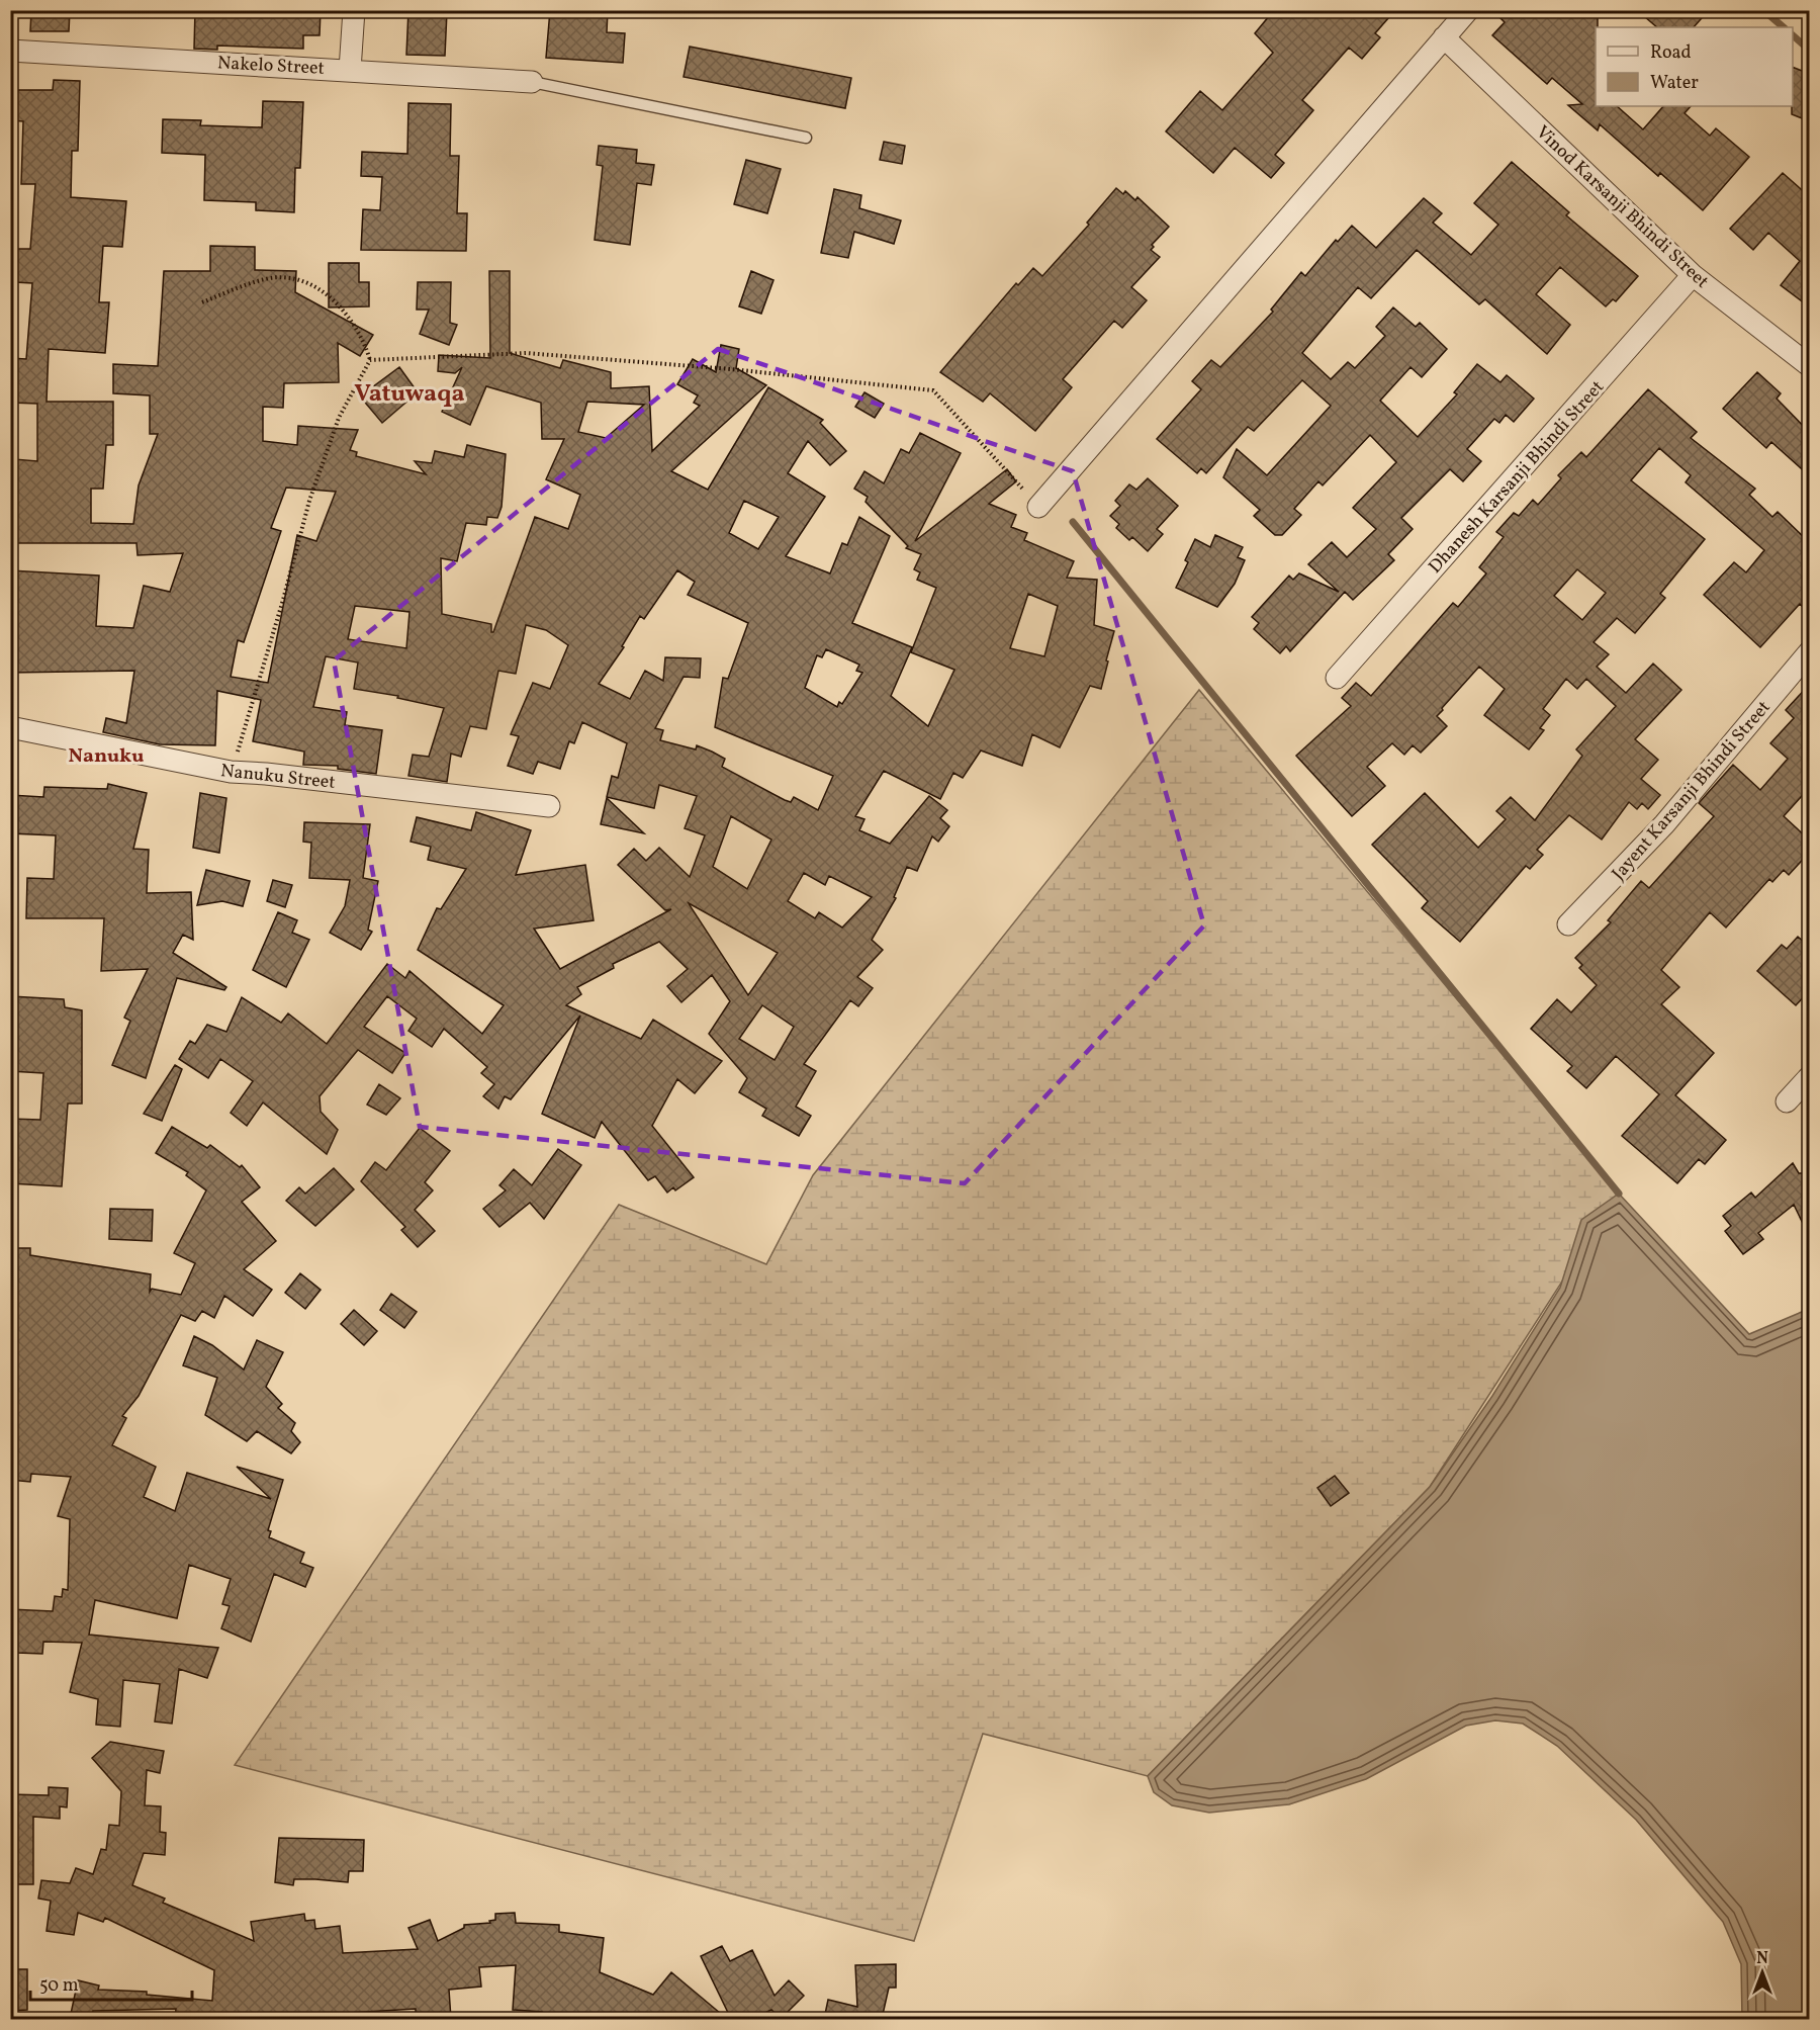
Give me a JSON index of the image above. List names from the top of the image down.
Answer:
{
  "streets": {
    "street": [
      "Nakelo Street",
      "Vinod Karsanji Bhindi Street",
      "Dhanesh Karsanji Bhindi Street",
      "Nanuku Street",
      "Jayent Karsanji Bhindi Street"
    ]
  },
  "crossings": [
    ["Vinod Karsanji Bhindi Street", "Dhanesh Karsanji Bhindi Street"]
  ],
  "districts": ["Vatuwaqa", "Nanuku"],
  "legend": ["Road", "Water"],
  "scale_bar": "50 m",
  "north": "top"
}
